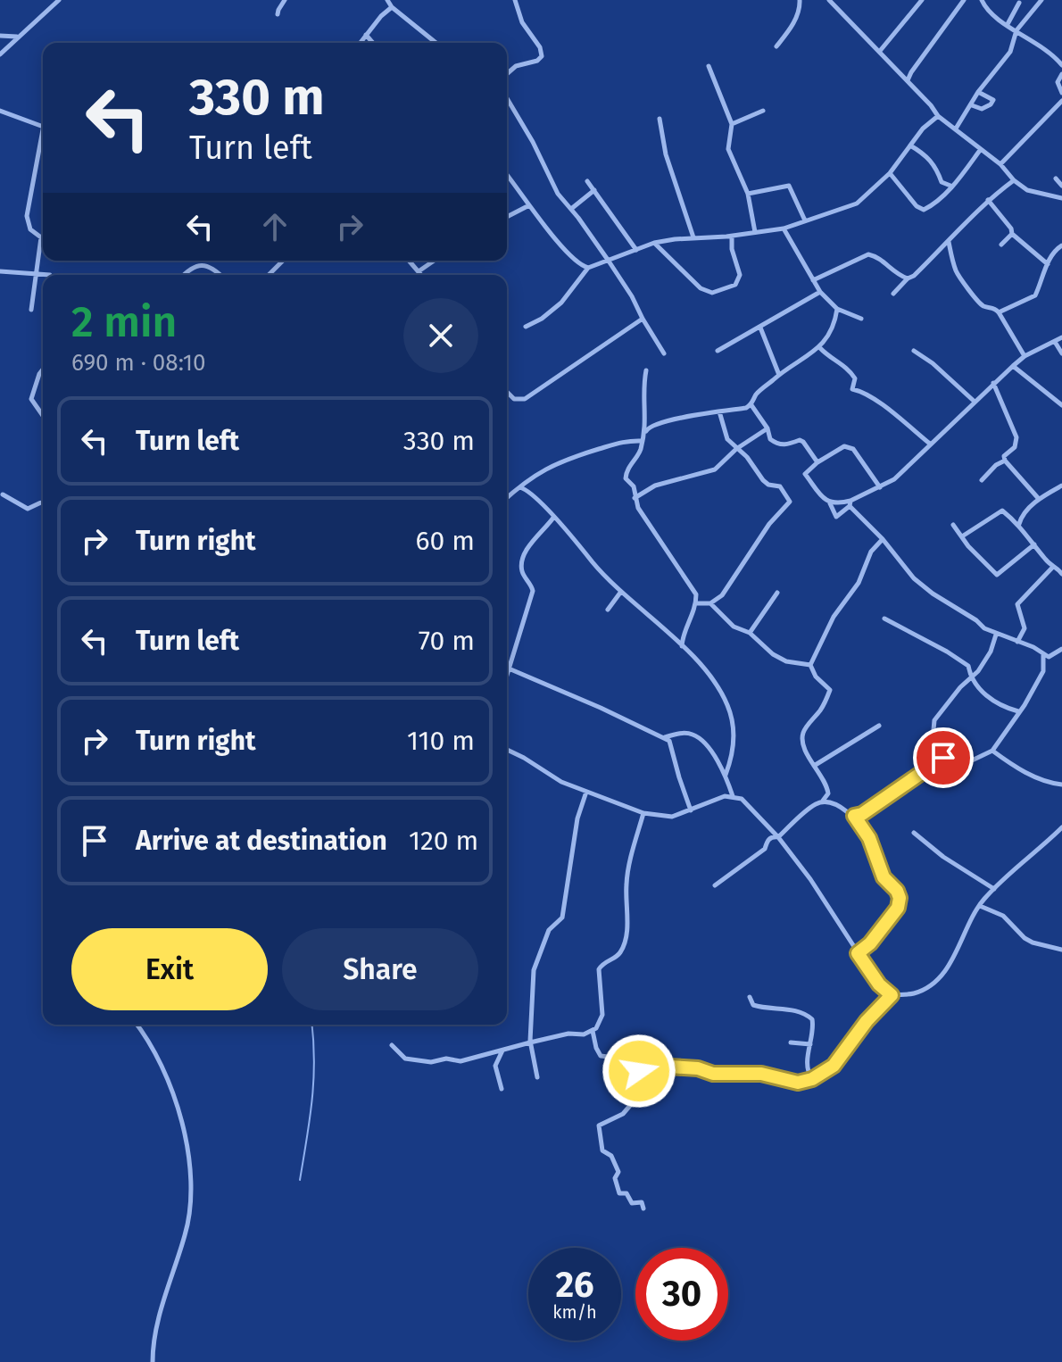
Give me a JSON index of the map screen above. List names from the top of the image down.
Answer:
{
  "page": {
    "turn": ["330 m", "Turn left"],
    "heading": ["2 min", "690 m · 08:10"],
    "list": [
      {
        "name": "Turn left",
        "value": "330 m"
      },
      {
        "name": "Turn right",
        "value": "60 m"
      },
      {
        "name": "Turn left",
        "value": "70 m"
      },
      {
        "name": "Turn right",
        "value": "110 m"
      },
      {
        "name": "Arrive at destination",
        "value": "120 m"
      }
    ],
    "buttons": ["Exit", "Share"],
    "speed": "26 km/h",
    "limit": "30"
  }
}
